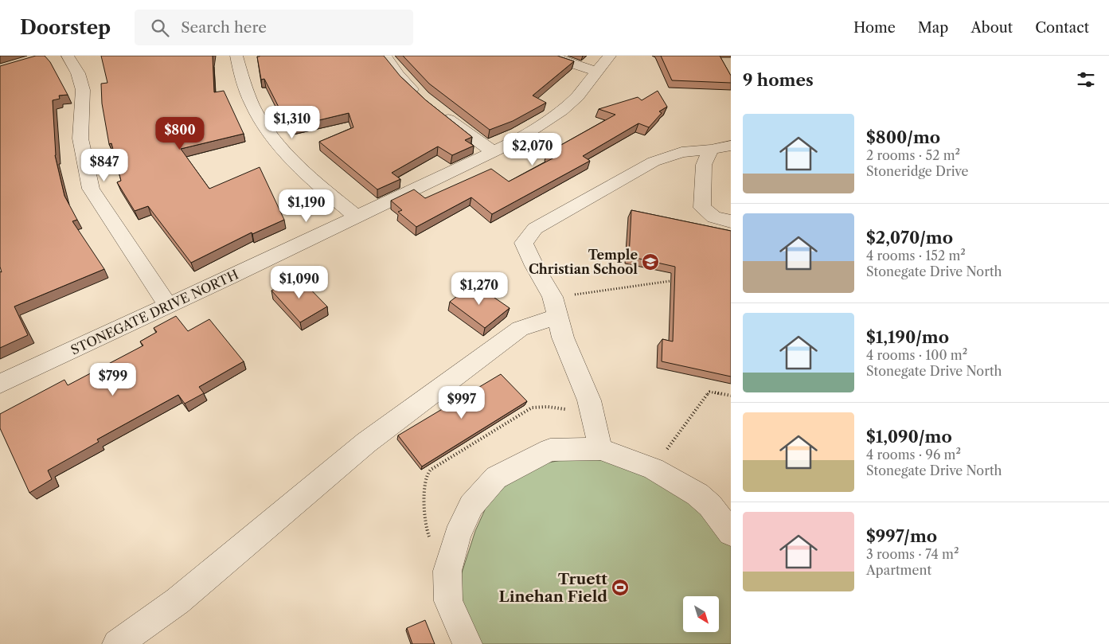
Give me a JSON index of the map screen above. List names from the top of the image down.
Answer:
{
  "streets": {
    "street": ["STONEGATE DRIVE NORTH"]
  },
  "places": {
    "school or university": ["Temple Christian School"],
    "sports": ["Truett Linehan Field"]
  },
  "north": "bottom right",
  "page": {
    "header": "Doorstep",
    "search": "Search here",
    "nav": [
      "Home",
      "Map",
      "About",
      "Contact"
    ],
    "heading": "9 homes",
    "list": [
      {
        "name": "$800/mo",
        "note": "2 rooms · 52 m² · Stoneridge Drive"
      },
      {
        "name": "$2,070/mo",
        "note": "4 rooms · 152 m² · Stonegate Drive North"
      },
      {
        "name": "$1,190/mo",
        "note": "4 rooms · 100 m² · Stonegate Drive North"
      },
      {
        "name": "$1,090/mo",
        "note": "4 rooms · 96 m² · Stonegate Drive North"
      },
      {
        "name": "$997/mo",
        "note": "3 rooms · 74 m² · Apartment"
      }
    ],
    "price": [
      "$1,310",
      "$800",
      "$2,070",
      "$847",
      "$1,190",
      "$1,090",
      "$1,270",
      "$799",
      "$997"
    ]
  }
}
